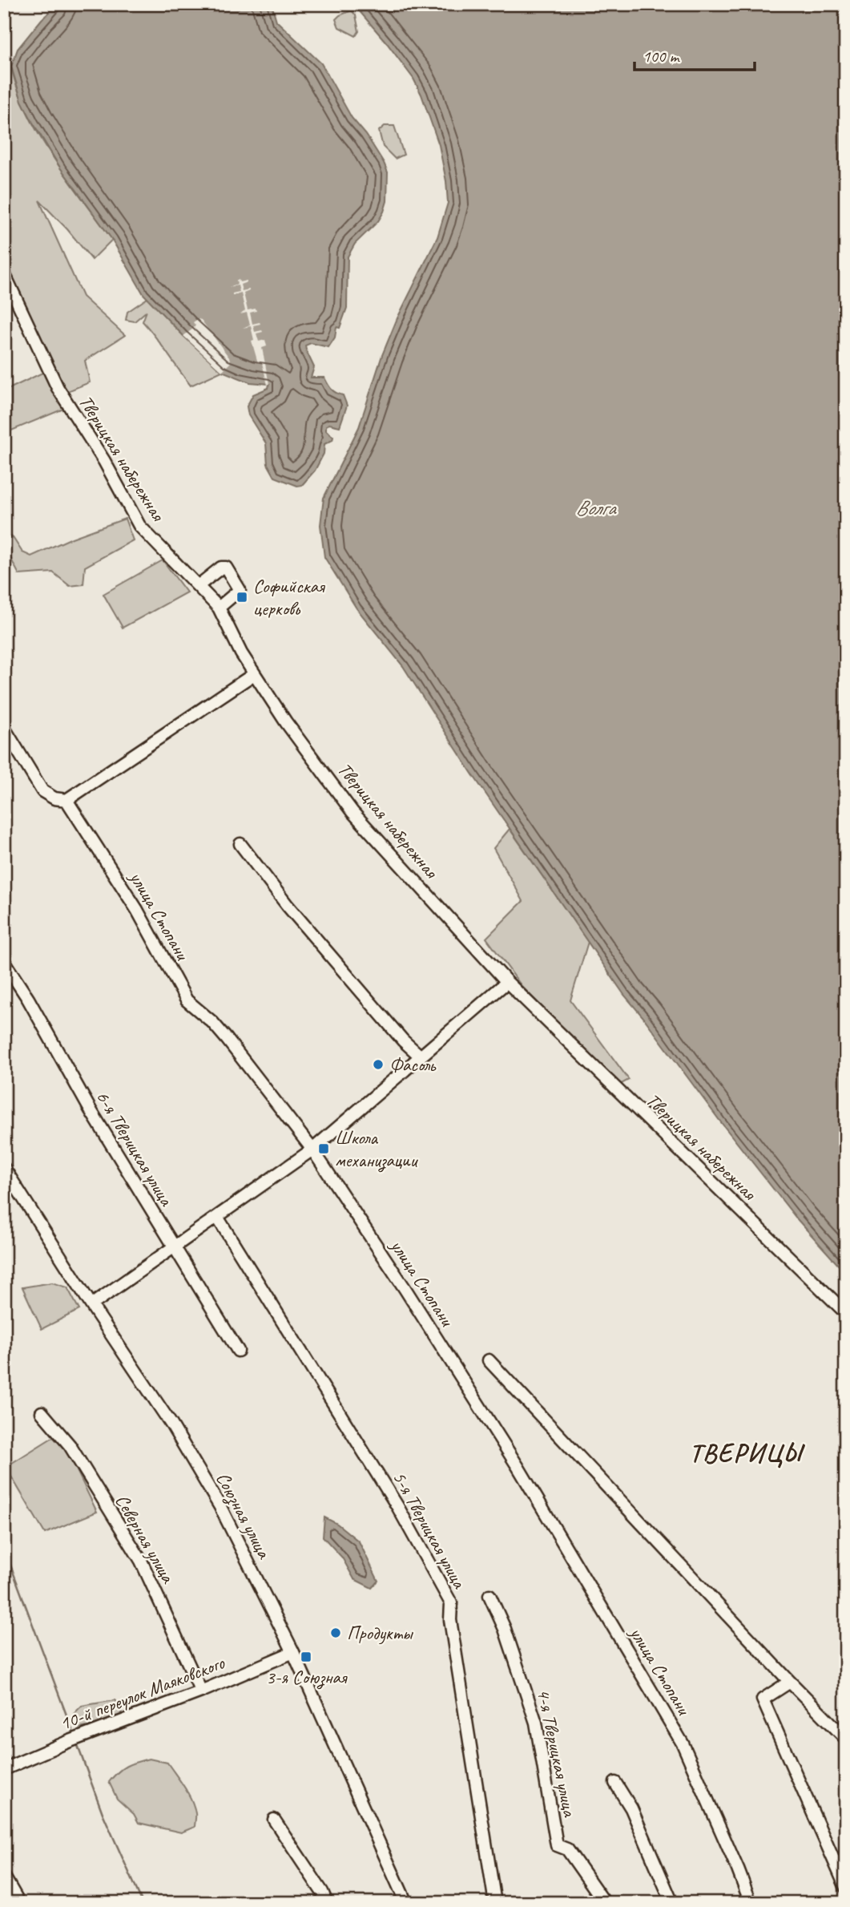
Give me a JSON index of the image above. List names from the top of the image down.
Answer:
{
  "streets": {
    "street": [
      "Тверицкая набережная",
      "улица Стопани",
      "6-я Тверицкая улица",
      "Союзная улица",
      "5-я Тверицкая улица",
      "Северная улица",
      "10-й переулок Маяковского",
      "4-я Тверицкая улица"
    ]
  },
  "crossings": [
    ["Союзная улица", "10-й переулок Маяковского"],
    ["Северная улица", "10-й переулок Маяковского"]
  ],
  "districts": ["ТВЕРИЦЫ"],
  "water": ["Волга"],
  "places": {
    "transit": ["Софийская церковь", "Школа механизации", "3-я Союзная"],
    "other": ["Фасоль", "Продукты"]
  },
  "scale_bar": "100 m"
}
